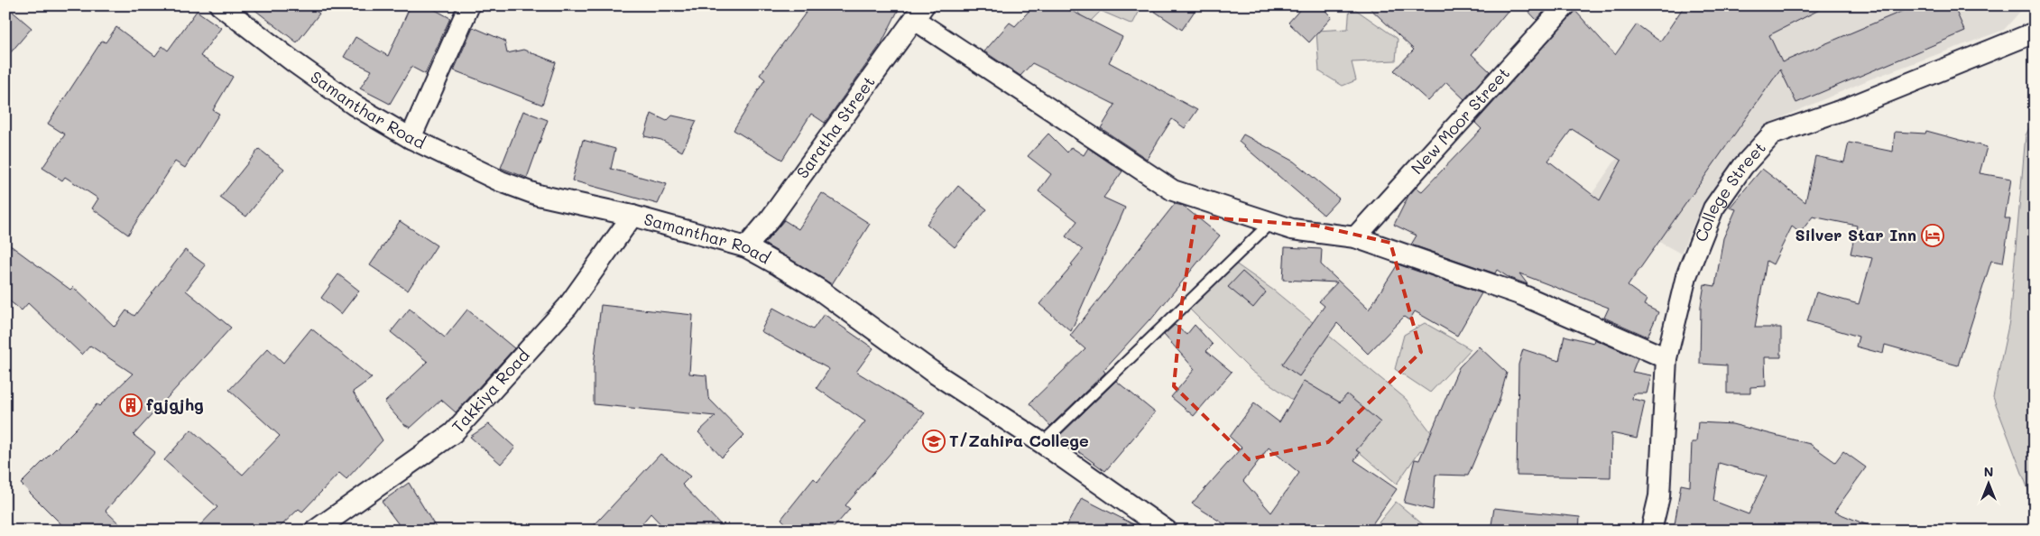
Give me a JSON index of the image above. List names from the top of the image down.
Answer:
{
  "streets": {
    "street": [
      "Samanthar Road",
      "New Moor Street",
      "Saratha Street",
      "College Street",
      "Takkiya Road"
    ]
  },
  "crossings": [
    ["Samanthar Road", "Saratha Street"],
    ["Samanthar Road", "Takkiya Road"]
  ],
  "places": {
    "hotel": ["Silver Star Inn"],
    "building": ["fgjgjhg"],
    "school or university": ["T/Zahira College"]
  },
  "north": "top"
}
